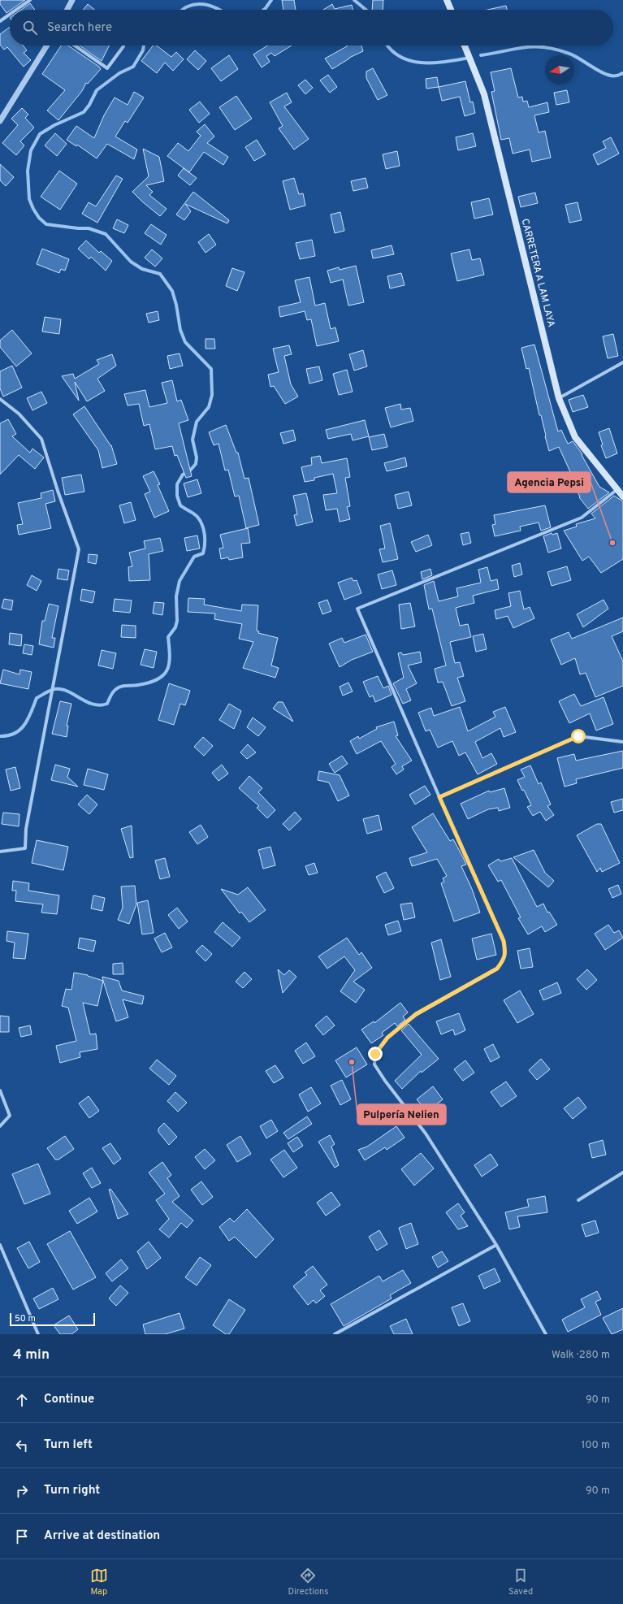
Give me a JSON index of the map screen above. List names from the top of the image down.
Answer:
{
  "streets": {
    "main road": ["CARRETERA A LAM LAYA"]
  },
  "places": ["Agencia Pepsi", "Pulpería Nelien"],
  "scale_bar": "50 m",
  "north": "left",
  "page": {
    "search": "Search here",
    "scale": "50 m",
    "heading": ["4 min", "Walk · 280 m"],
    "list": [
      ["Continue", "90 m"],
      ["Turn left", "100 m"],
      ["Turn right", "90 m"],
      "Arrive at destination"
    ],
    "nav": ["Map", "Directions", "Saved"]
  }
}
